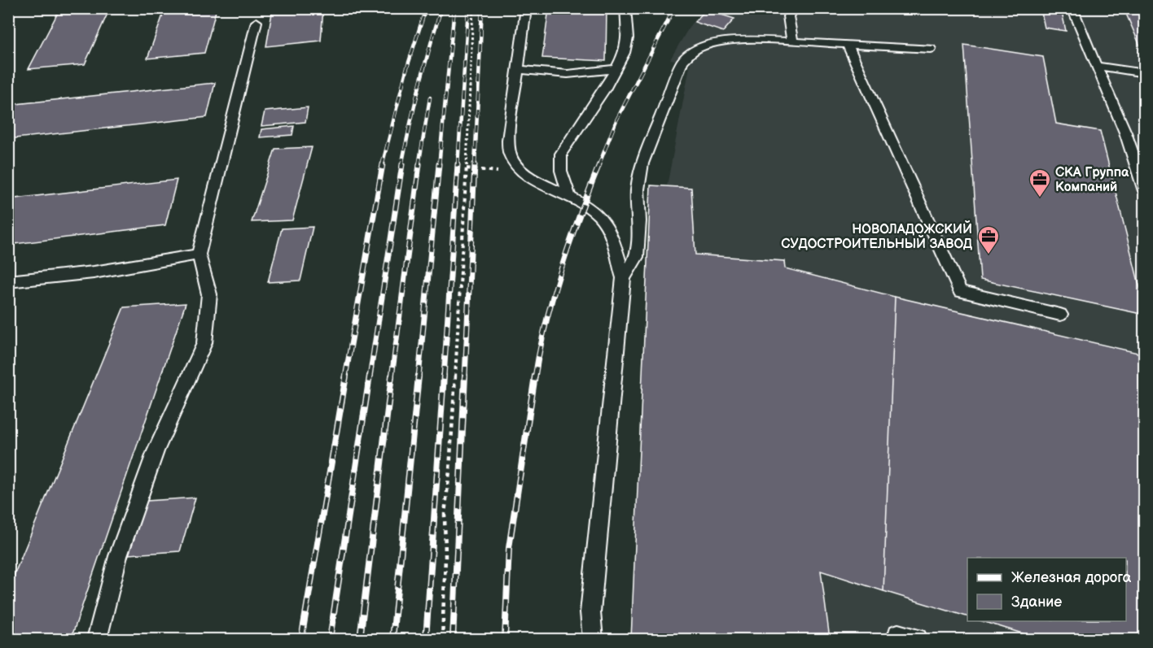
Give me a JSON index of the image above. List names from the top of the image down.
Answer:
{
  "places": {
    "office": ["СКА Группа Компаний", "НОВОЛАДОЖСКИЙ СУДОСТРОИТЕЛЬНЫЙ ЗАВОД"]
  },
  "legend": ["Железная дорога", "Здание"]
}
